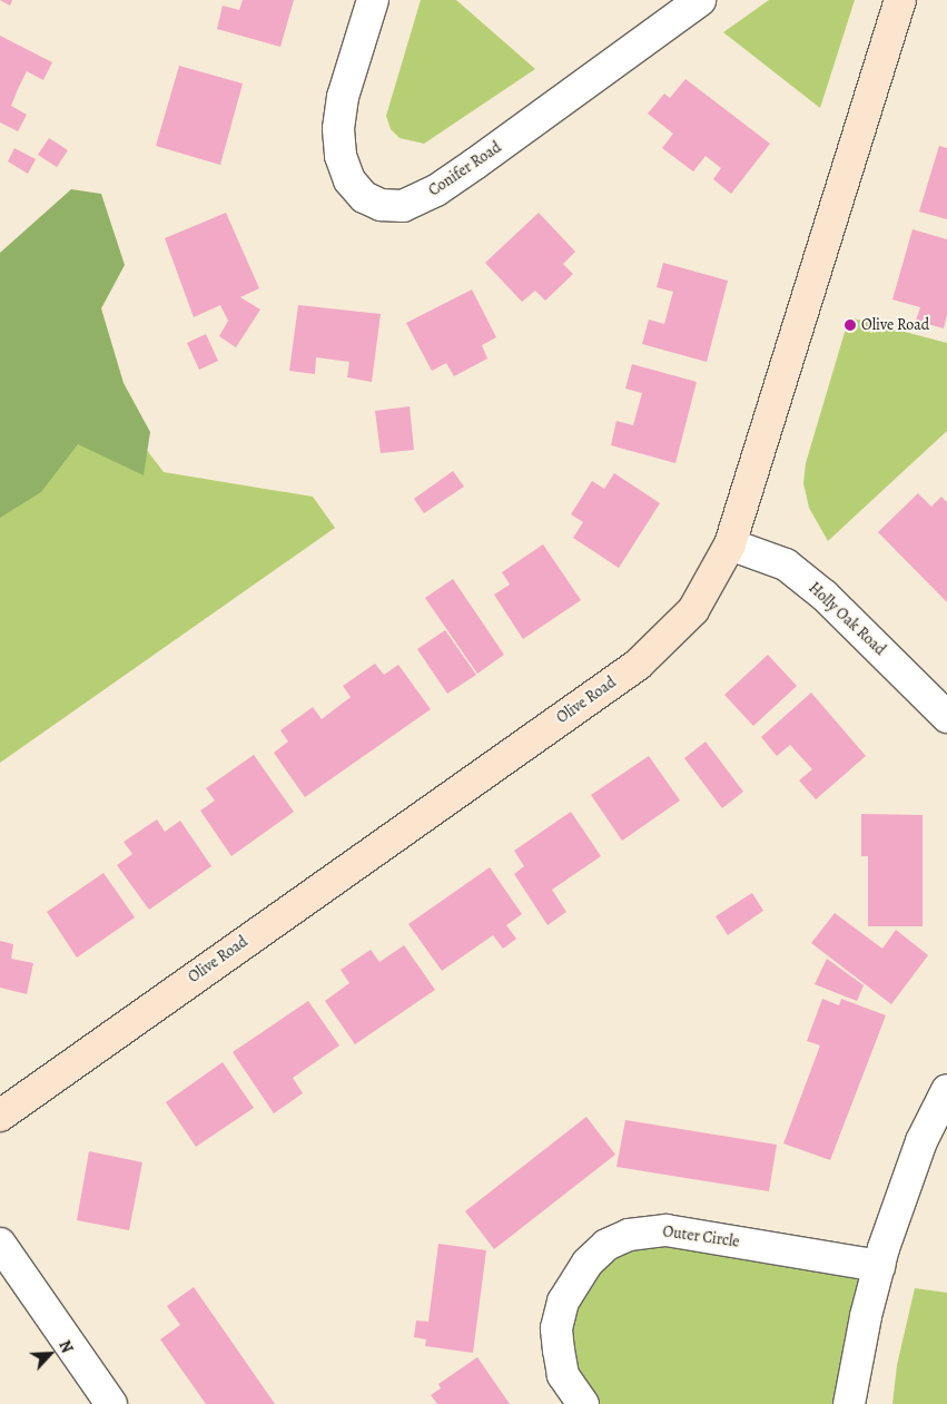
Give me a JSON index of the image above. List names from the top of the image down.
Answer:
{
  "streets": {
    "street": [
      "Conifer Road",
      "Holly Oak Road",
      "Olive Road",
      "Outer Circle"
    ]
  },
  "crossings": [
    ["Holly Oak Road", "Olive Road"]
  ],
  "places": ["Olive Road"],
  "north": "top right"
}
